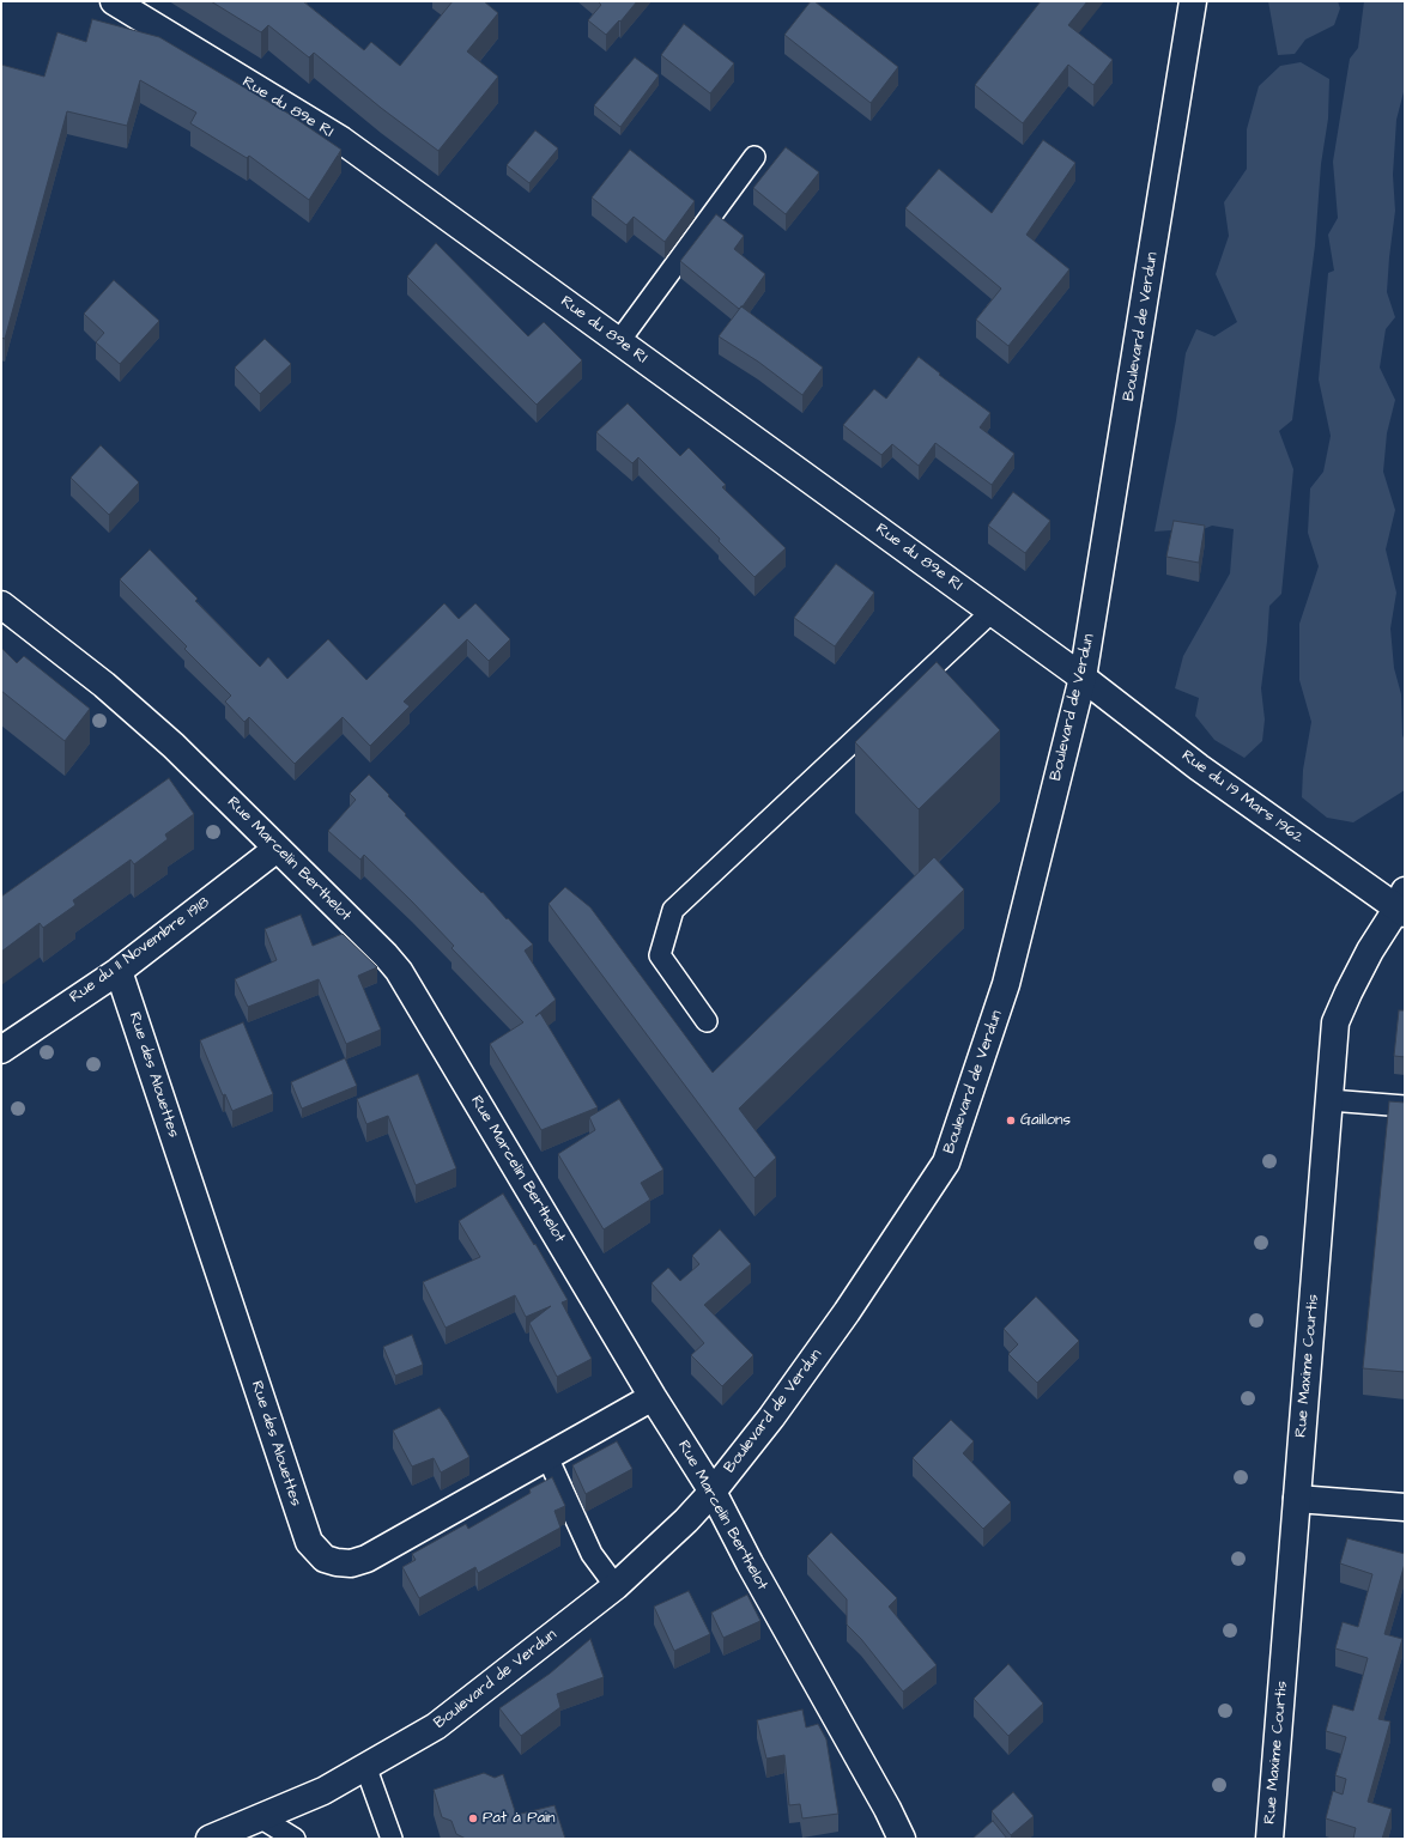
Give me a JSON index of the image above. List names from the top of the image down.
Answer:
{
  "streets": {
    "street": [
      "Rue du 89e RI",
      "Boulevard de Verdun",
      "Rue du 19 Mars 1962",
      "Rue Marcelin Berthelot",
      "Rue du 11 Novembre 1918",
      "Rue des Alouettes",
      "Rue Maxime Courtis"
    ]
  },
  "crossings": [
    ["Rue du 89e RI", "Boulevard de Verdun"],
    ["Rue du 89e RI", "Rue du 19 Mars 1962"],
    ["Boulevard de Verdun", "Rue du 19 Mars 1962"],
    ["Boulevard de Verdun", "Rue Marcelin Berthelot"],
    ["Rue du 19 Mars 1962", "Rue Maxime Courtis"],
    ["Rue Marcelin Berthelot", "Rue du 11 Novembre 1918"],
    ["Rue Marcelin Berthelot", "Rue des Alouettes"],
    ["Rue du 11 Novembre 1918", "Rue des Alouettes"]
  ],
  "places": ["Gaillons", "Pat à Pain"]
}
